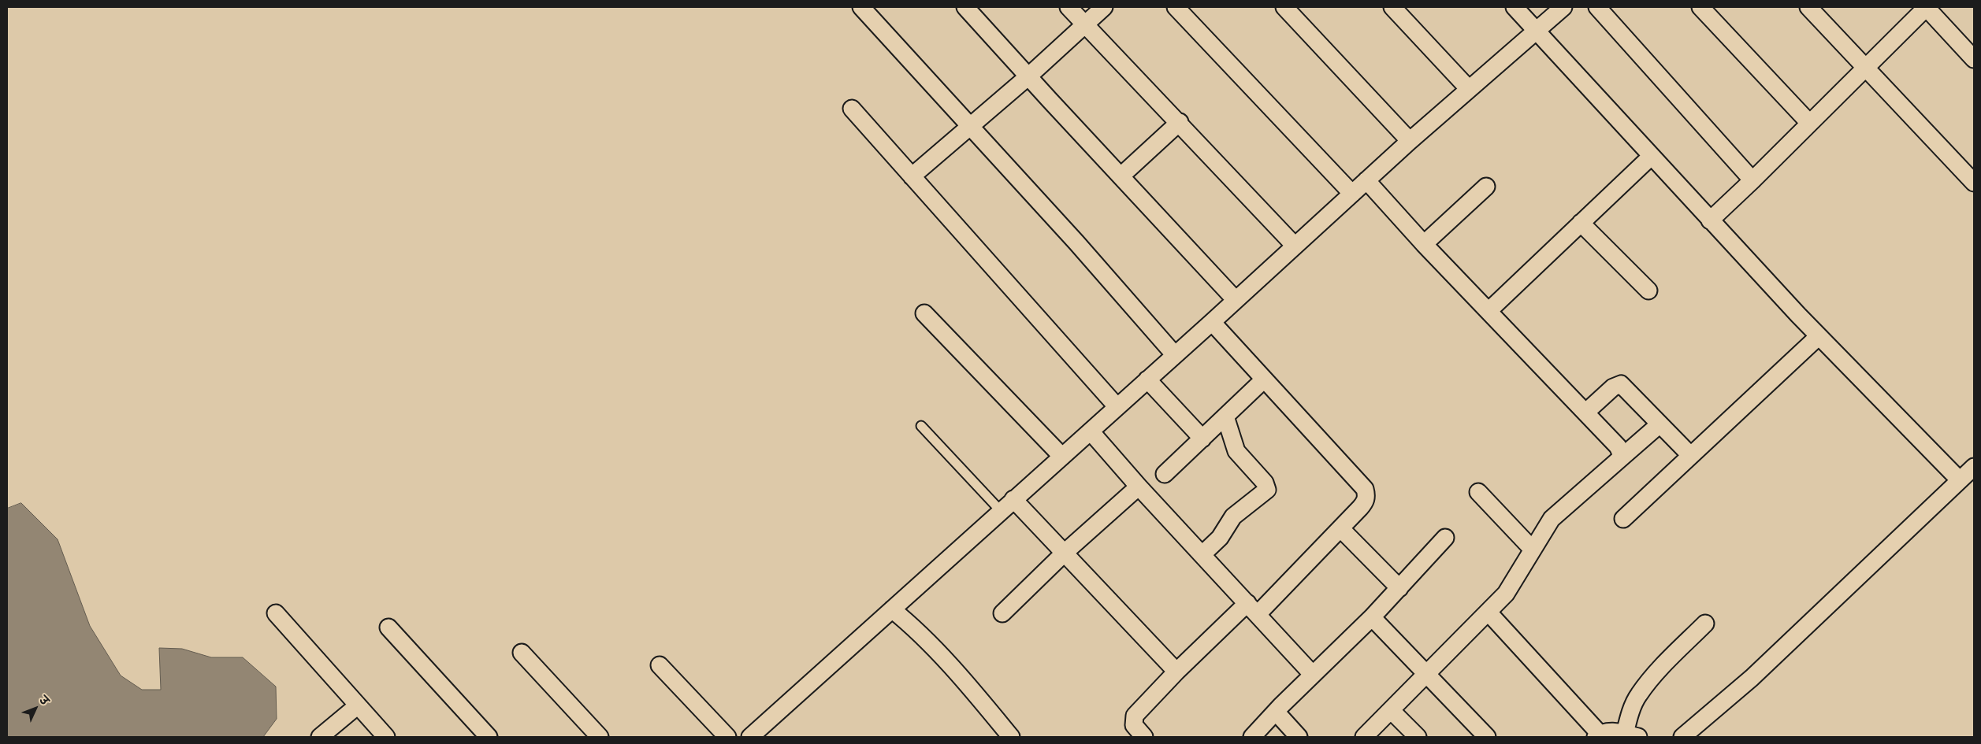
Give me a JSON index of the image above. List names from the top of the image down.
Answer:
{
  "north": "top right"
}
